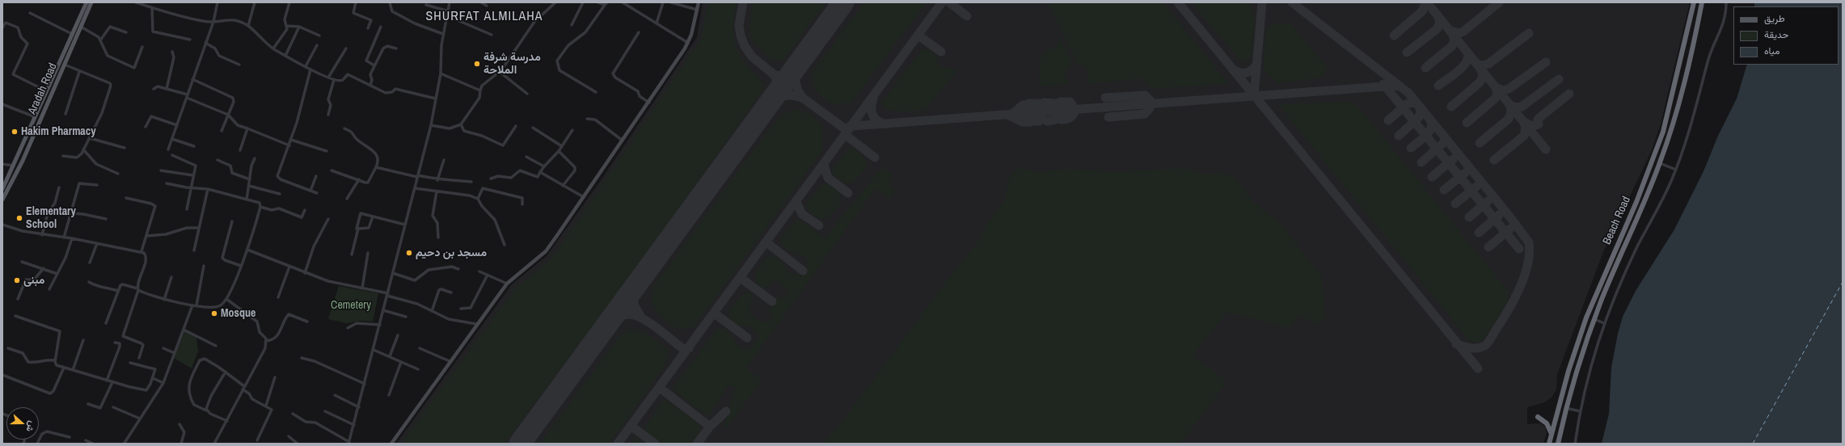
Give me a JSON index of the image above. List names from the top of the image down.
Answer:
{
  "streets": {
    "highway": ["Beach Road"],
    "main road": ["Aradah Road"]
  },
  "districts": ["SHURFAT ALMILAHA"],
  "parks": ["Cemetery"],
  "places": [
    "مدرسة شرفة الملاحة",
    "Hakim Pharmacy",
    "Elementary School",
    "مسجد بن دحيم",
    "مبنى",
    "Mosque"
  ],
  "legend": ["طريق", "حديقة", "مياه"],
  "north": "right"
}
